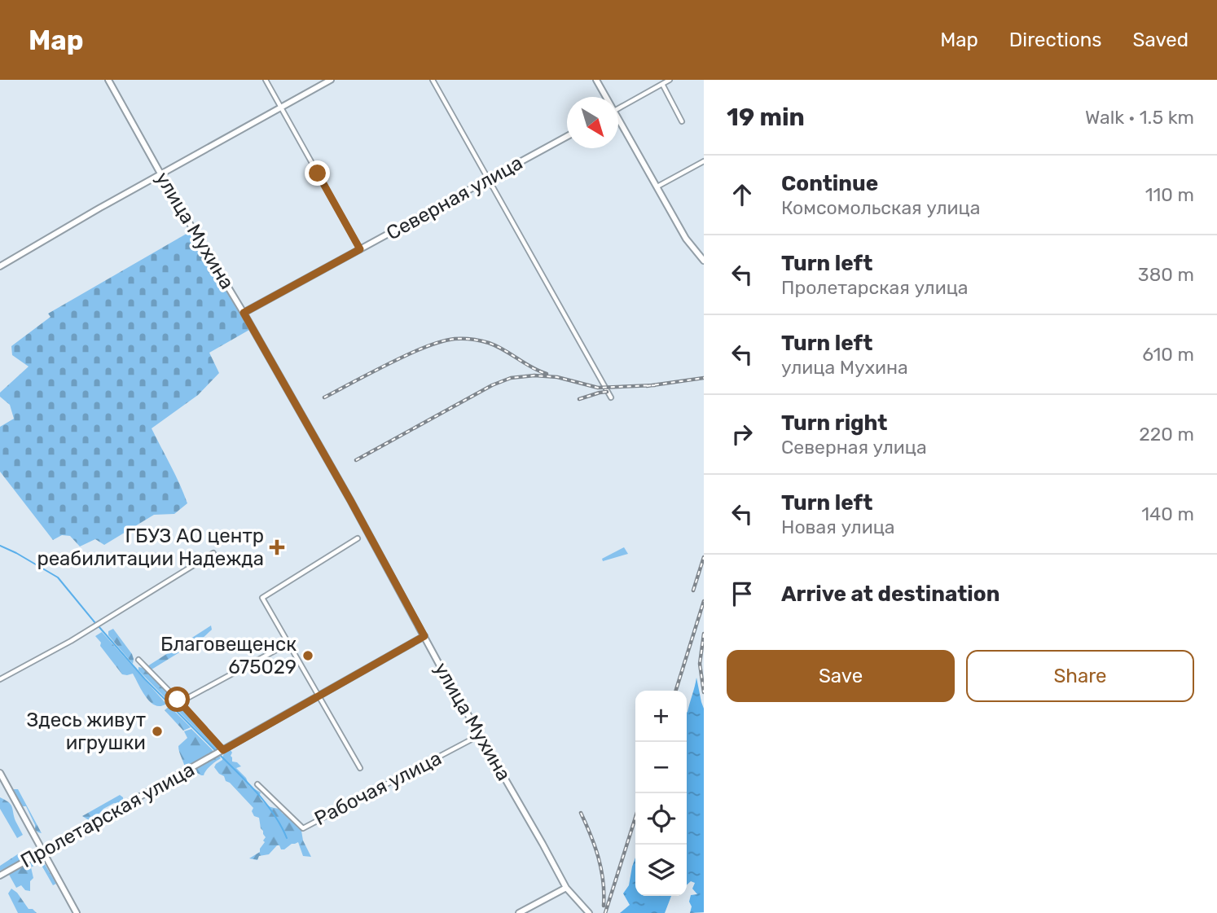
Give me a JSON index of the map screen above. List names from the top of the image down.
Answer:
{
  "streets": {
    "main road": ["Северная улица", "улица Мухина", "Пролетарская улица"],
    "street": ["Рабочая улица"]
  },
  "crossings": [
    ["Северная улица", "улица Мухина"],
    ["улица Мухина", "Рабочая улица"],
    ["улица Мухина", "Пролетарская улица"]
  ],
  "places": {
    "health": ["ГБУЗ АО центр реабилитации Надежда"],
    "other": ["Благовещенск 675029", "Здесь живут игрушки"]
  },
  "north": "bottom right",
  "page": {
    "header": "Map",
    "nav": ["Map", "Directions", "Saved"],
    "heading": ["19 min", "Walk · 1.5 km"],
    "list": [
      ["Continue", "Комсомольская улица", "110 m"],
      ["Turn left", "Пролетарская улица", "380 m"],
      ["Turn left", "улица Мухина", "610 m"],
      ["Turn right", "Северная улица", "220 m"],
      ["Turn left", "Новая улица", "140 m"],
      "Arrive at destination"
    ],
    "buttons": ["Save", "Share"],
    "map_buttons": ["+", "−"]
  }
}
